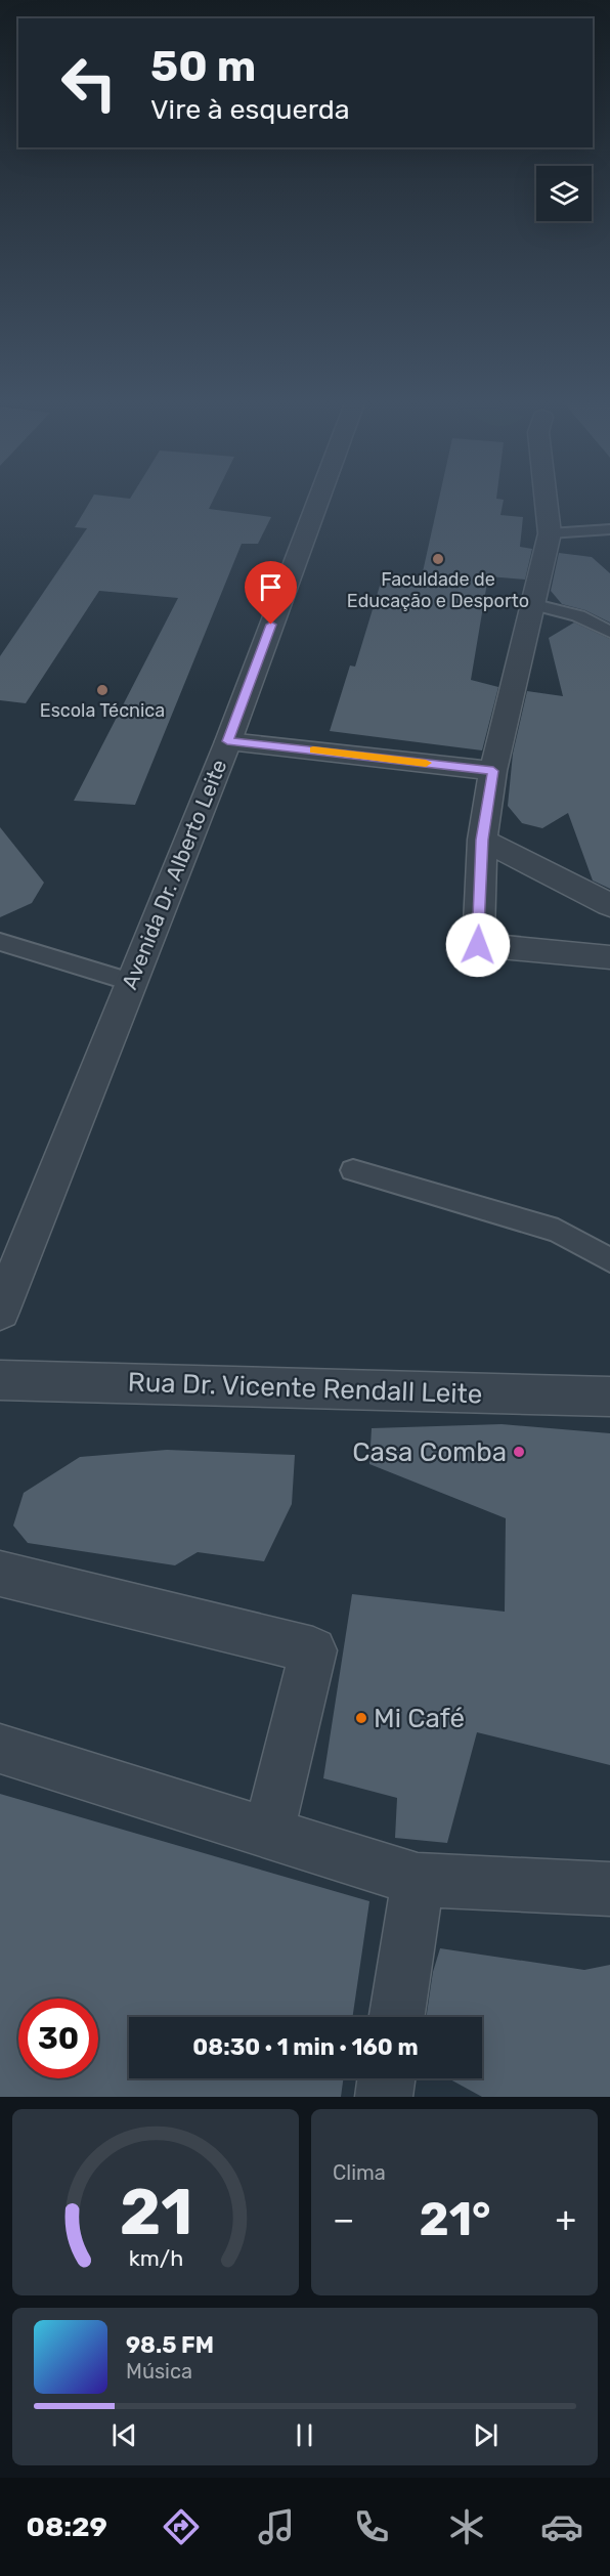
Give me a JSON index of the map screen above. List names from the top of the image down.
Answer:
{
  "streets": {
    "street": ["Avenida Dr. Alberto Leite", "Rua Dr. Vicente Rendall Leite"]
  },
  "places": [
    "Faculdade de Educação e Desporto",
    "Escola Técnica",
    "Casa Comba",
    "Mi Café"
  ],
  "page": {
    "turn": ["50 m", "Vire à esquerda"],
    "limit": "30",
    "trip": "08:30 · 1 min · 160 m",
    "tile": "Clima",
    "heat": ["−", "21°", "+"],
    "song": ["98.5 FM", "Música"],
    "tabs": "08:29",
    "gauge": ["21", "km/h"]
  }
}
